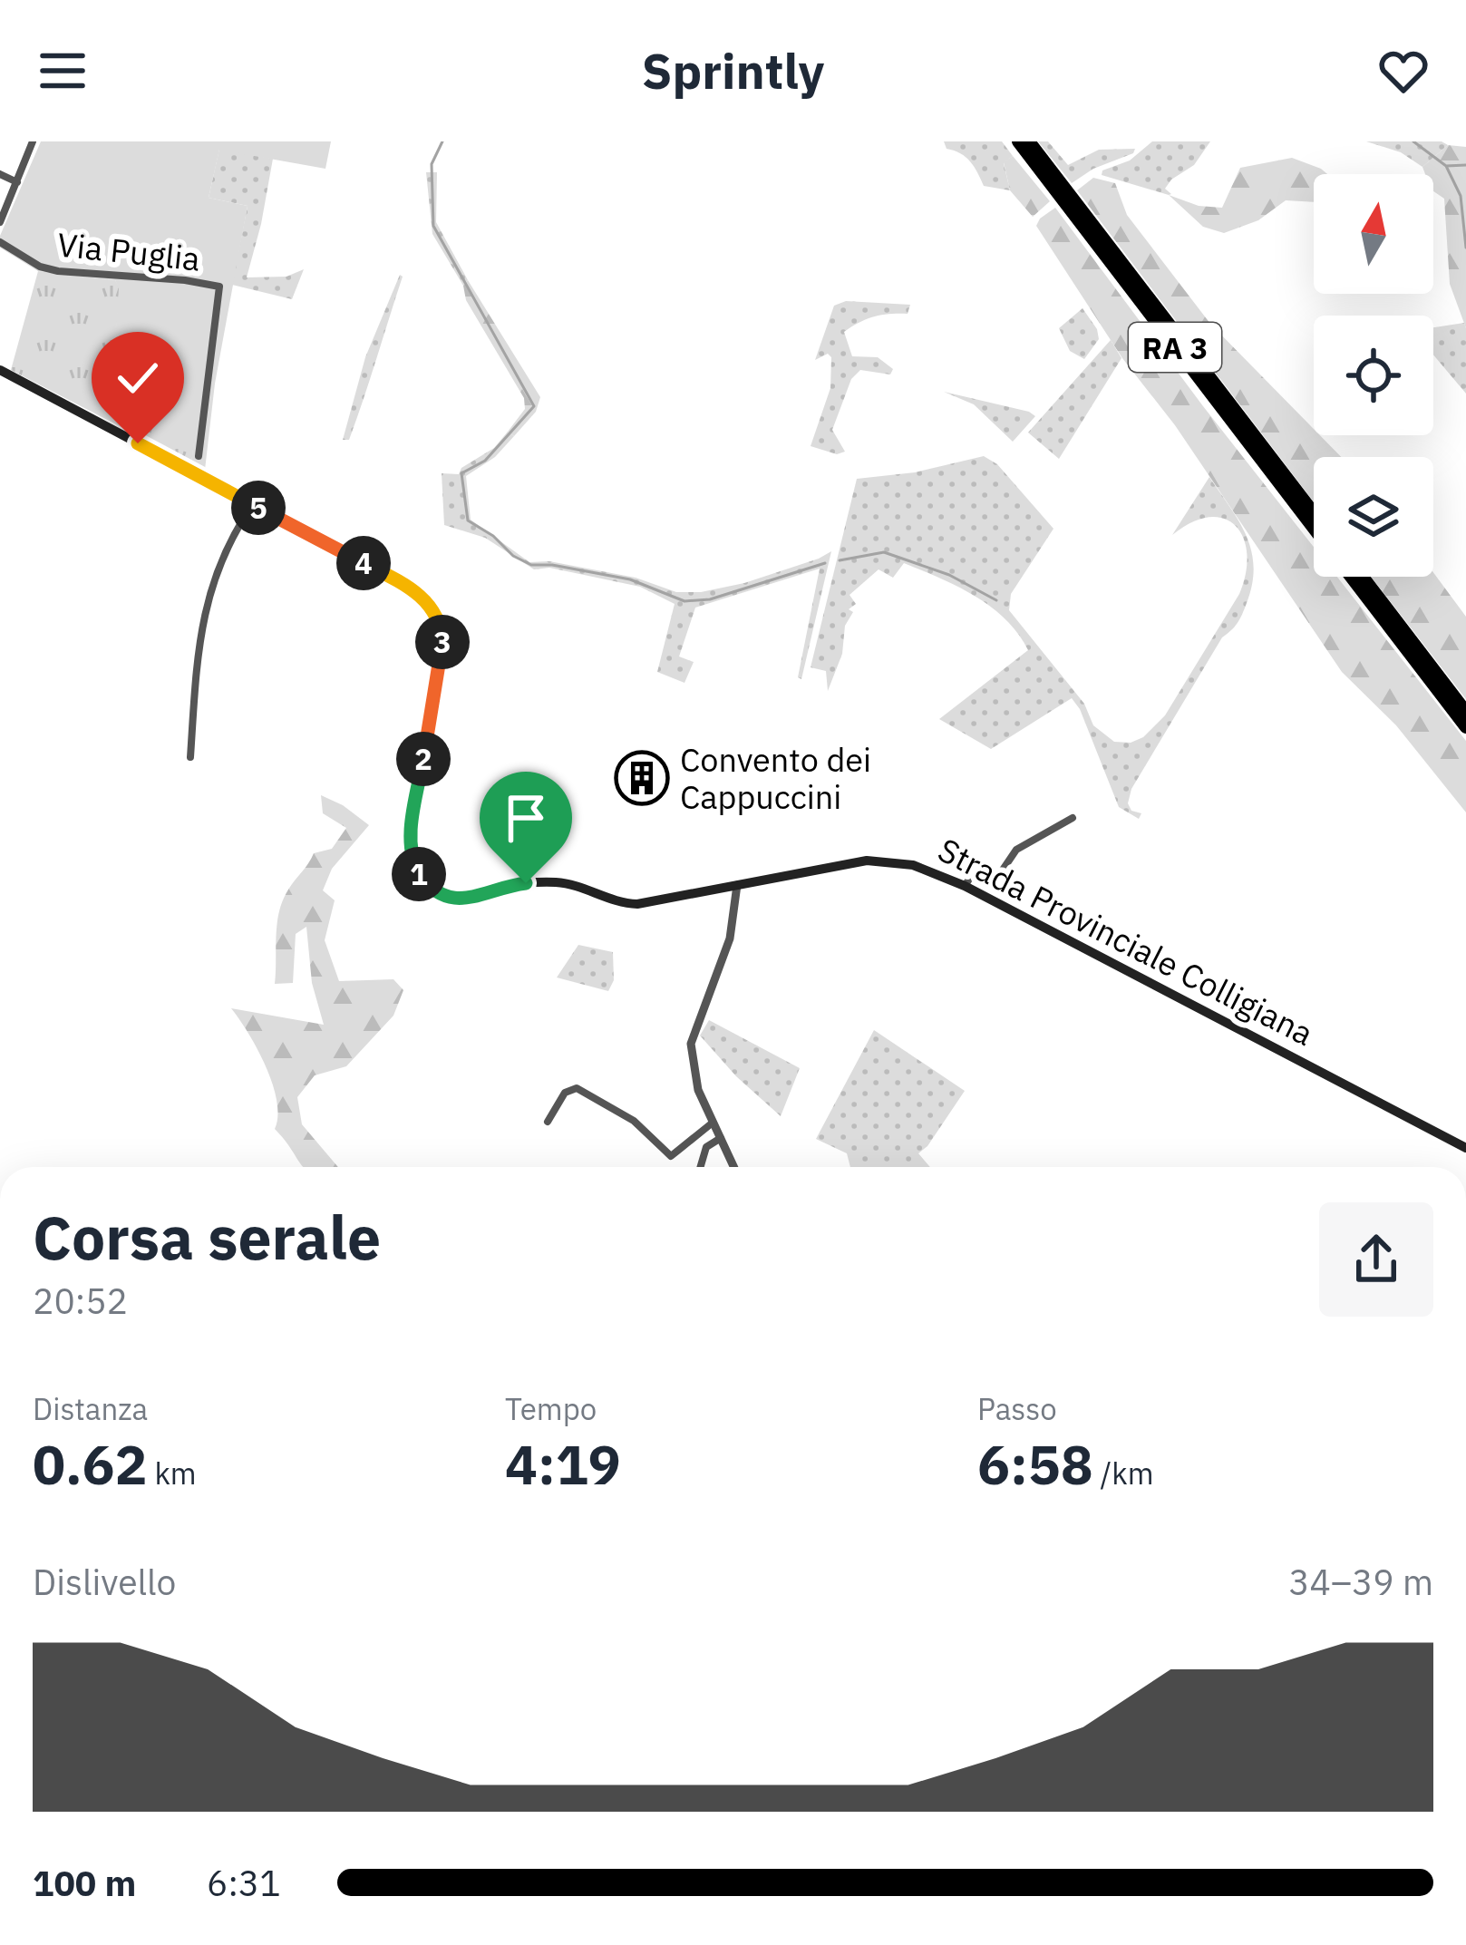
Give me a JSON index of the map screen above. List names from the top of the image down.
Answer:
{
  "streets": {
    "highway": ["RA 3"],
    "main road": ["Strada Provinciale Colligiana"],
    "street": ["Via Puglia"]
  },
  "places": {
    "building": ["Convento dei Cappuccini"]
  },
  "north": "top",
  "page": {
    "header": "Sprintly",
    "pins": [
      "5",
      "4",
      "3",
      "2",
      "1"
    ],
    "heading": ["Corsa serale", "20:52"],
    "stats": [
      ["Distanza", "0.62 km"],
      ["Tempo", "4:19"],
      ["Passo", "6:58 /km"]
    ],
    "chart": ["Dislivello", "34–39 m"],
    "list": [
      {
        "name": "100 m",
        "note": "6:31"
      }
    ]
  }
}
